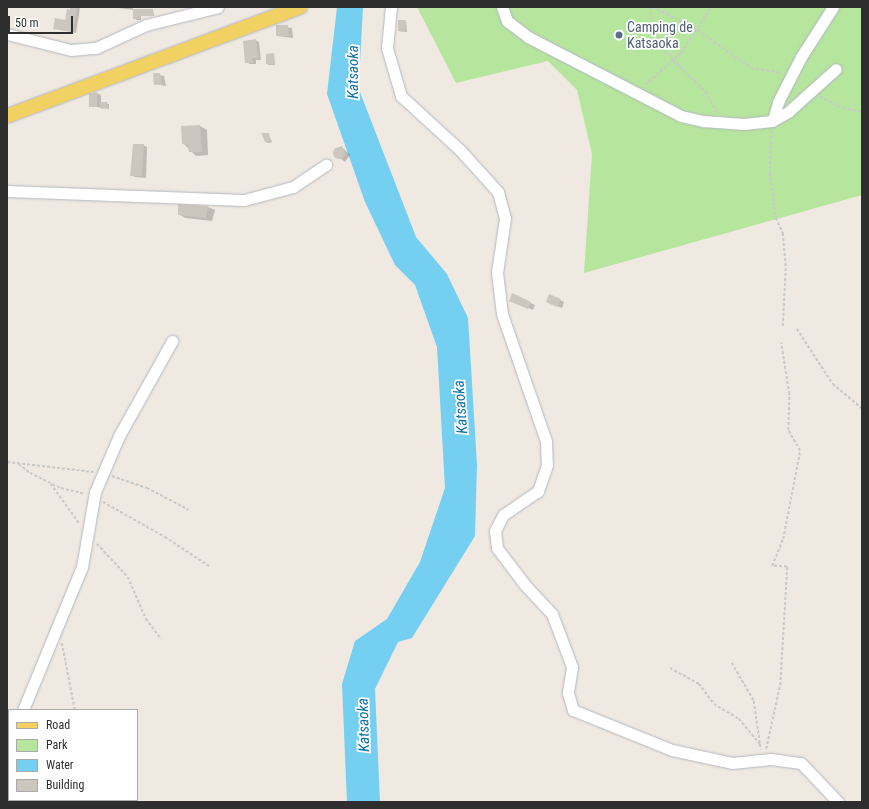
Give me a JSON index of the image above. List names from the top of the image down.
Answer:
{
  "water": ["Katsaoka"],
  "places": ["Camping de Katsaoka"],
  "legend": [
    "Road",
    "Park",
    "Water",
    "Building"
  ],
  "scale_bar": "50 m"
}
